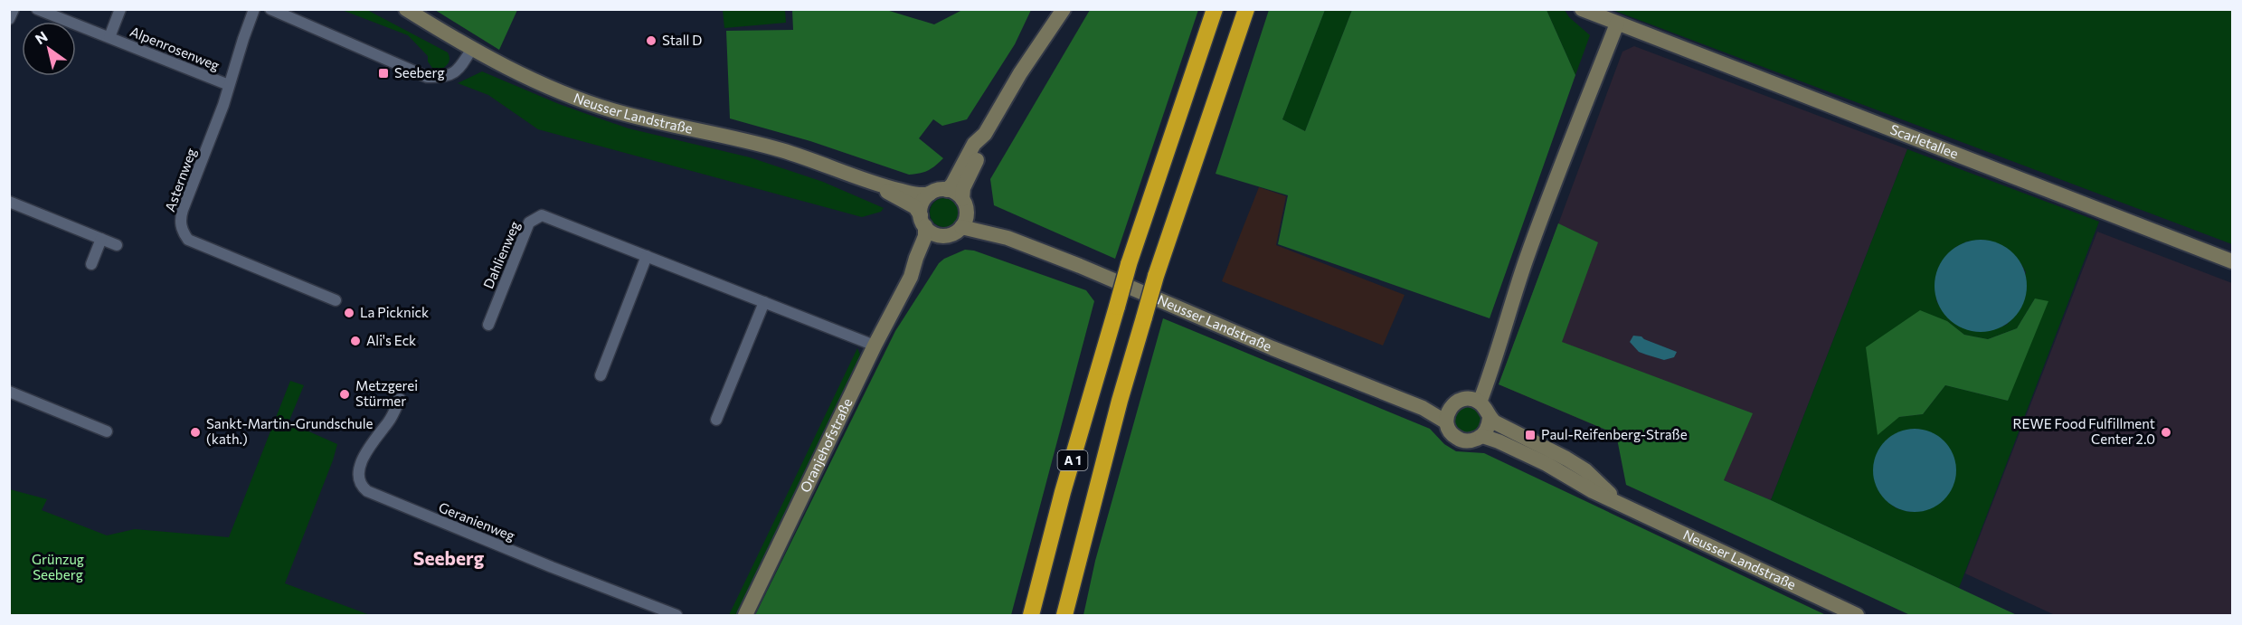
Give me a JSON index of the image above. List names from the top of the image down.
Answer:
{
  "streets": {
    "highway": ["A 1"],
    "main road": ["Neusser Landstraße", "Scarletallee", "Oranjehofstraße"],
    "street": [
      "Alpenrosenweg",
      "Asternweg",
      "Dahlienweg",
      "Geranienweg"
    ]
  },
  "crossings": [
    ["Alpenrosenweg", "Asternweg"],
    ["Neusser Landstraße", "Oranjehofstraße"],
    ["Dahlienweg", "Oranjehofstraße"]
  ],
  "districts": ["Seeberg"],
  "parks": ["Grünzug Seeberg"],
  "places": {
    "other": [
      "Stall D",
      "La Picknick",
      "Ali's Eck",
      "Metzgerei Stürmer",
      "Sankt-Martin-Grundschule (kath.)",
      "REWE Food Fulfillment Center 2.0"
    ],
    "transit": ["Seeberg", "Paul-Reifenberg-Straße"]
  },
  "north": "top left"
}
